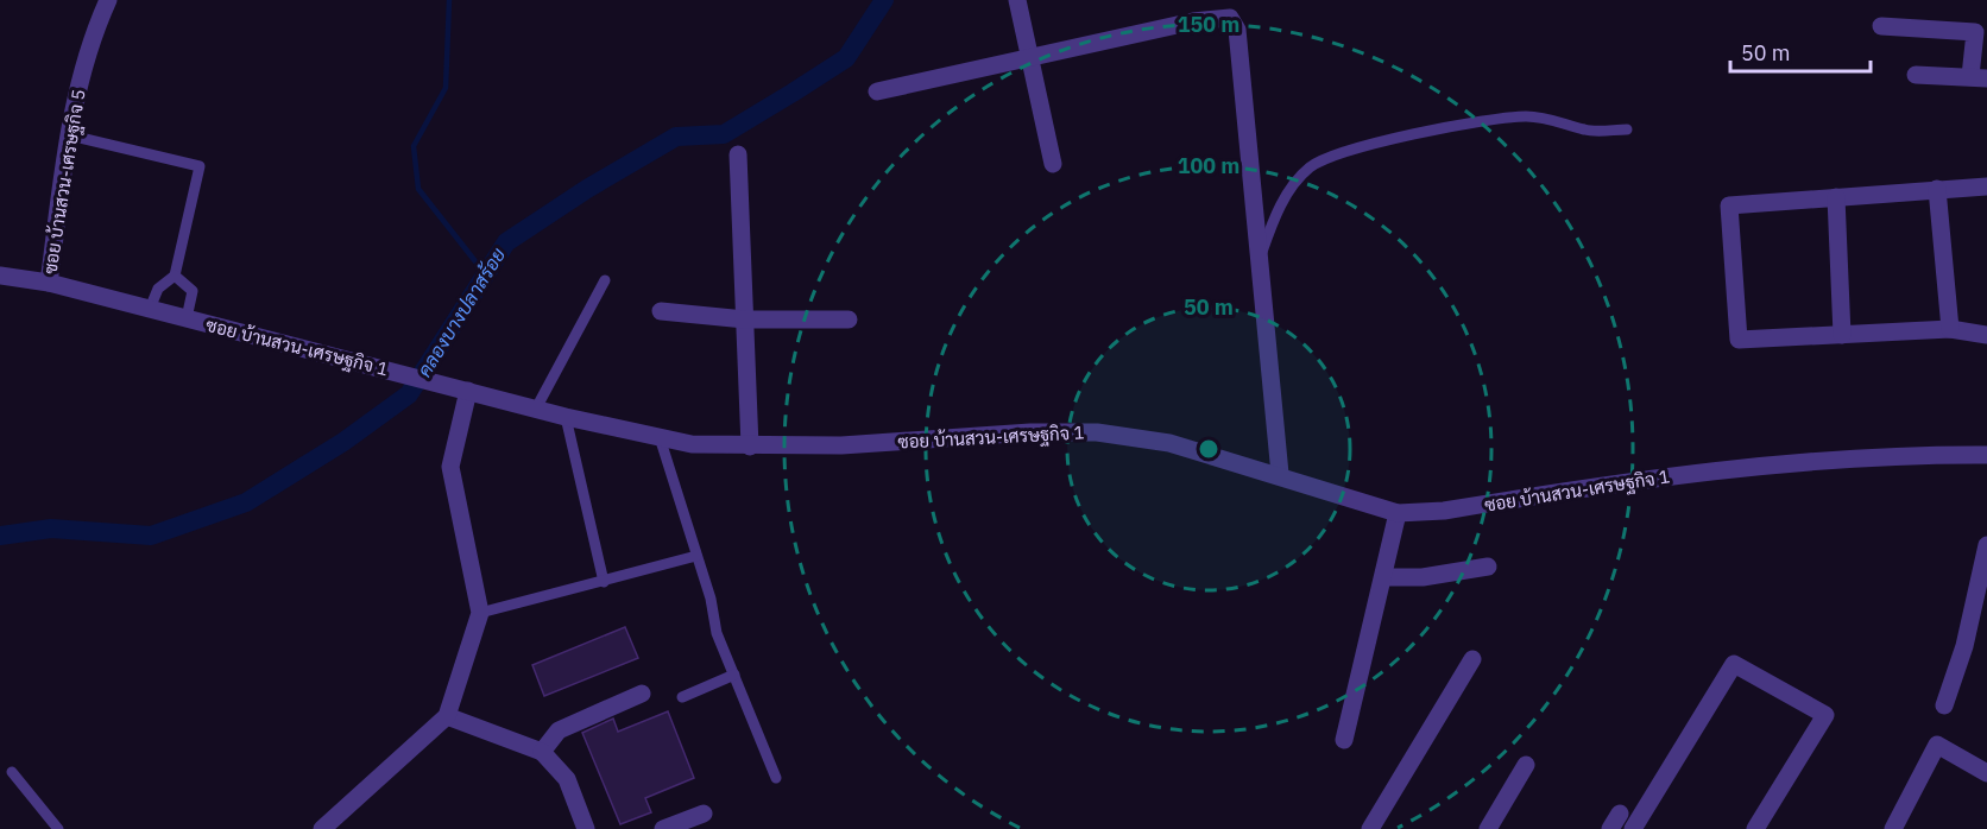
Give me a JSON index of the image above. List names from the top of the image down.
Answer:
{
  "streets": {
    "street": ["ซอย บ้านสวน-เศรษฐกิจ 5", "ซอย บ้านสวน-เศรษฐกิจ 1"]
  },
  "crossings": [
    ["ซอย บ้านสวน-เศรษฐกิจ 5", "ซอย บ้านสวน-เศรษฐกิจ 1"]
  ],
  "water": ["คลองบางปลาสร้อย"],
  "scale_bar": "50 m",
  "rings": ["150 m", "100 m", "50 m"]
}
